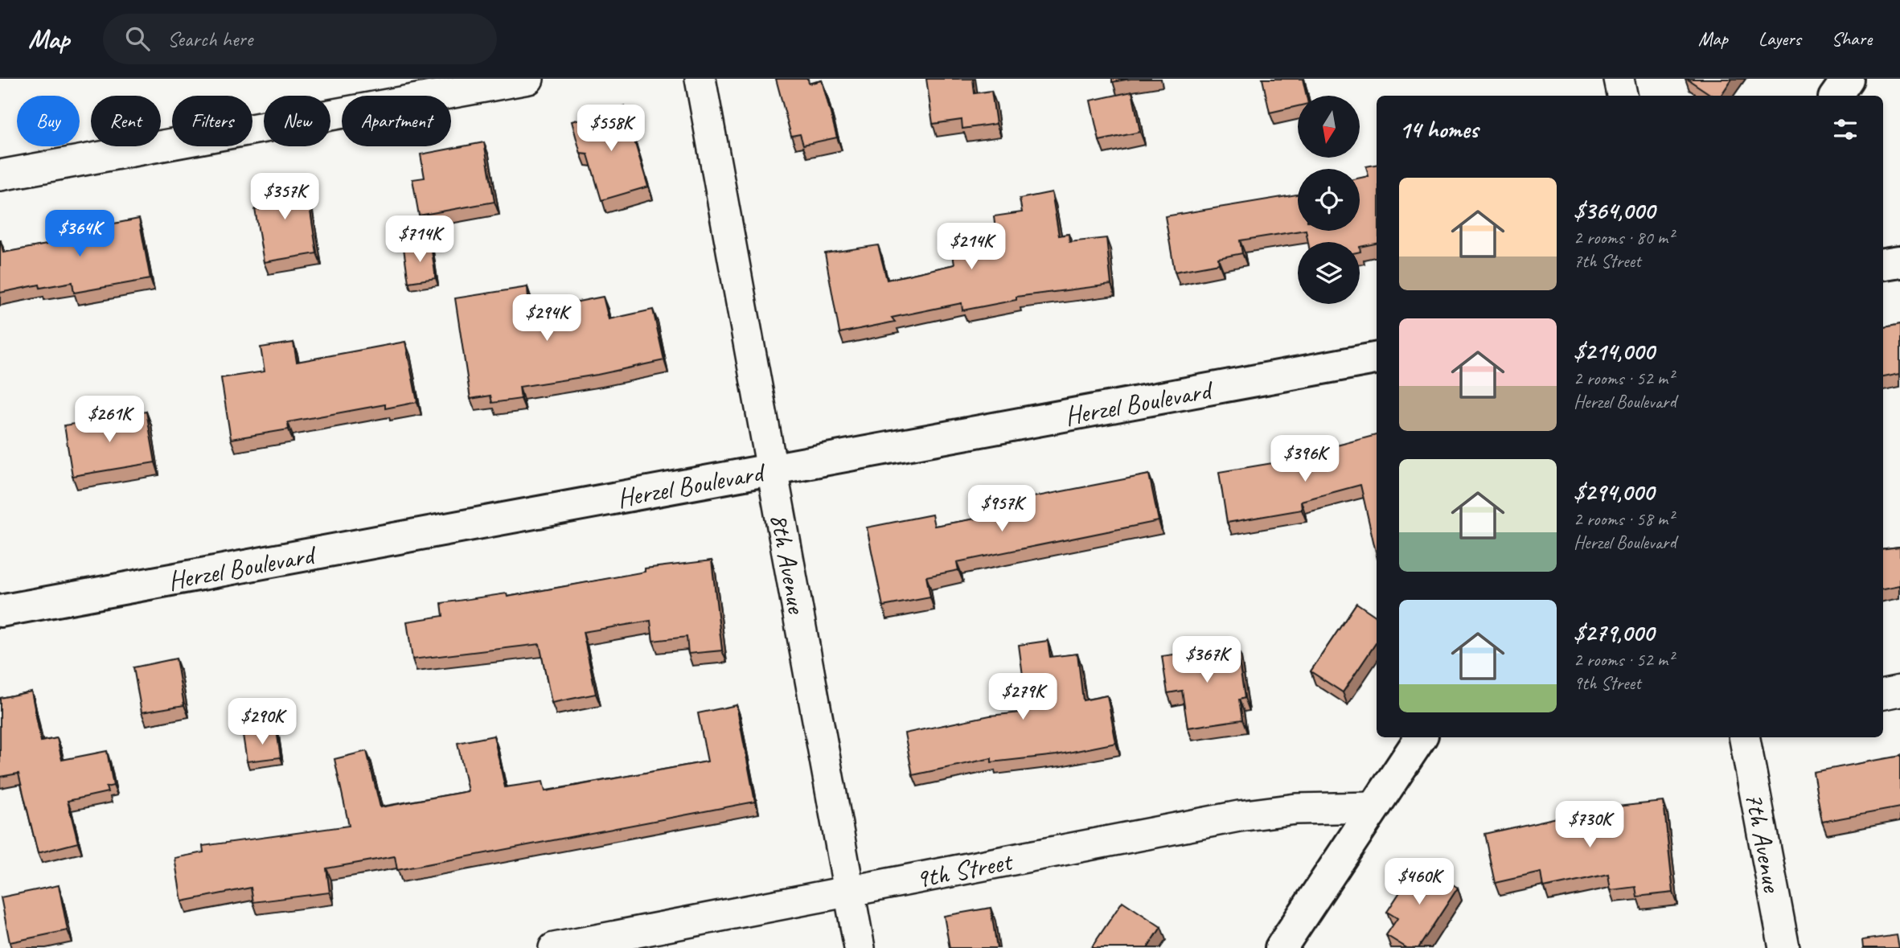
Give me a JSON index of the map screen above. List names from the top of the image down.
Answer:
{
  "streets": {
    "street": [
      "Herzel Boulevard",
      "8th Avenue",
      "7th Avenue",
      "9th Street"
    ]
  },
  "crossings": [
    ["Herzel Boulevard", "8th Avenue"],
    ["8th Avenue", "9th Street"]
  ],
  "north": "bottom",
  "page": {
    "header": "Map",
    "search": "Search here",
    "nav": ["Map", "Layers", "Share"],
    "chip": [
      "Buy",
      "Rent",
      "Filters",
      "New",
      "Apartment"
    ],
    "heading": "14 homes",
    "price": [
      "$558K",
      "$357K",
      "$364K",
      "$714K",
      "$214K",
      "$294K",
      "$261K",
      "$396K",
      "$957K",
      "$367K",
      "$279K",
      "$290K",
      "$730K",
      "$460K"
    ],
    "list": [
      {
        "name": "$364,000",
        "note": "2 rooms · 80 m² · 7th Street"
      },
      {
        "name": "$214,000",
        "note": "2 rooms · 52 m² · Herzel Boulevard"
      },
      {
        "name": "$294,000",
        "note": "2 rooms · 58 m² · Herzel Boulevard"
      },
      {
        "name": "$279,000",
        "note": "2 rooms · 52 m² · 9th Street"
      }
    ]
  }
}
